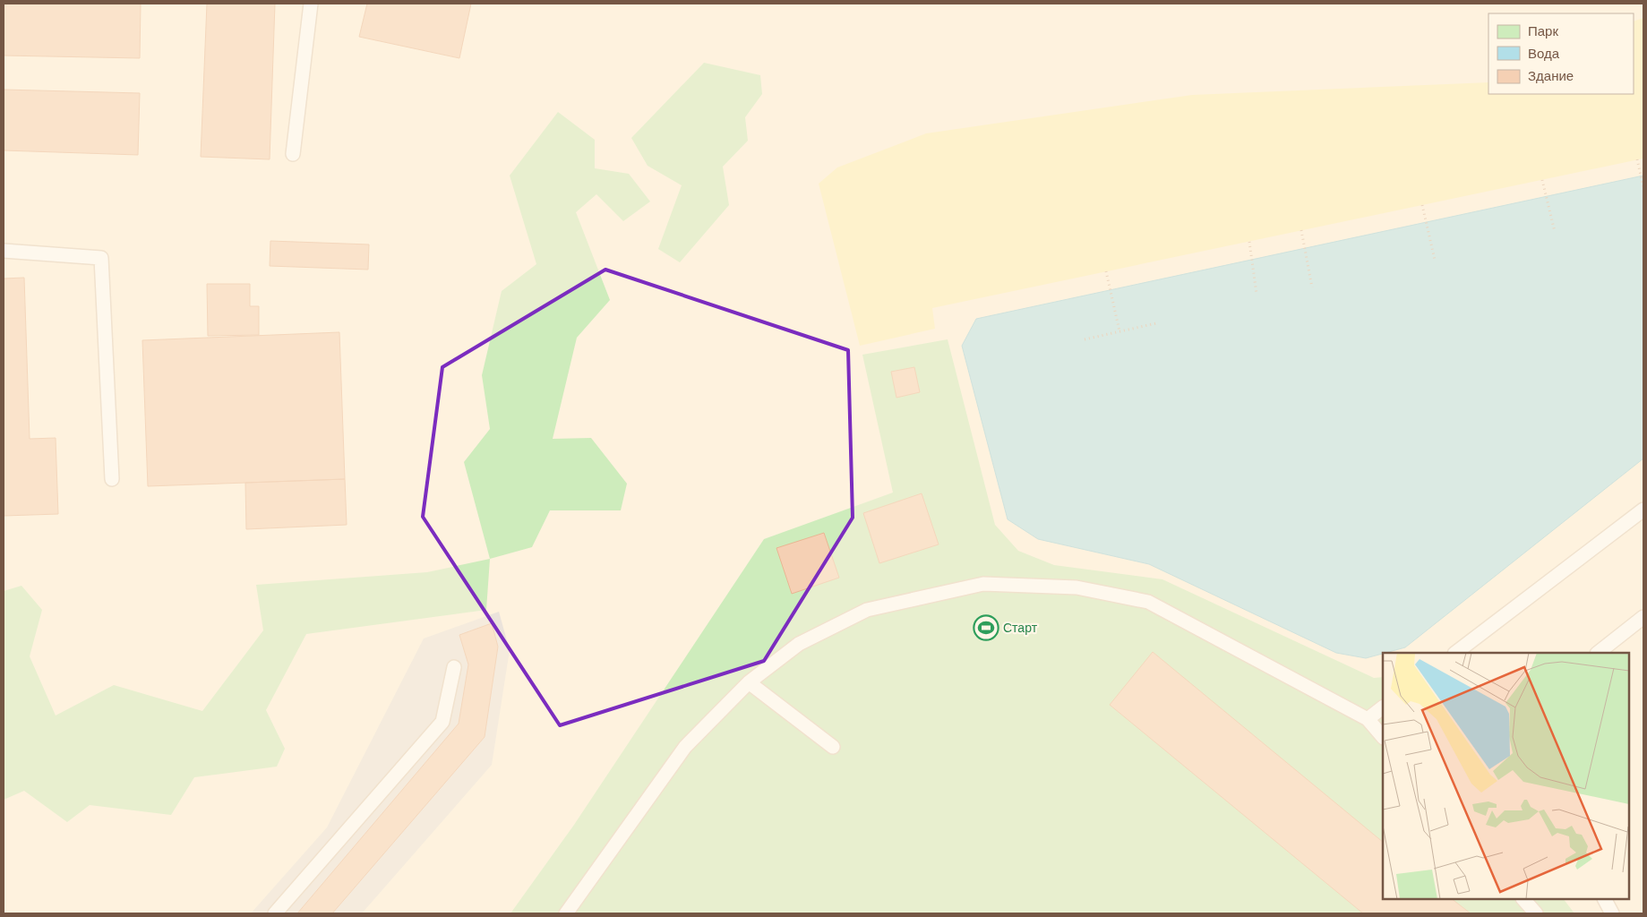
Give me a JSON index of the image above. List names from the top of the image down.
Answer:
{
  "places": {
    "sports": ["Старт"]
  },
  "legend": ["Парк", "Вода", "Здание"]
}
